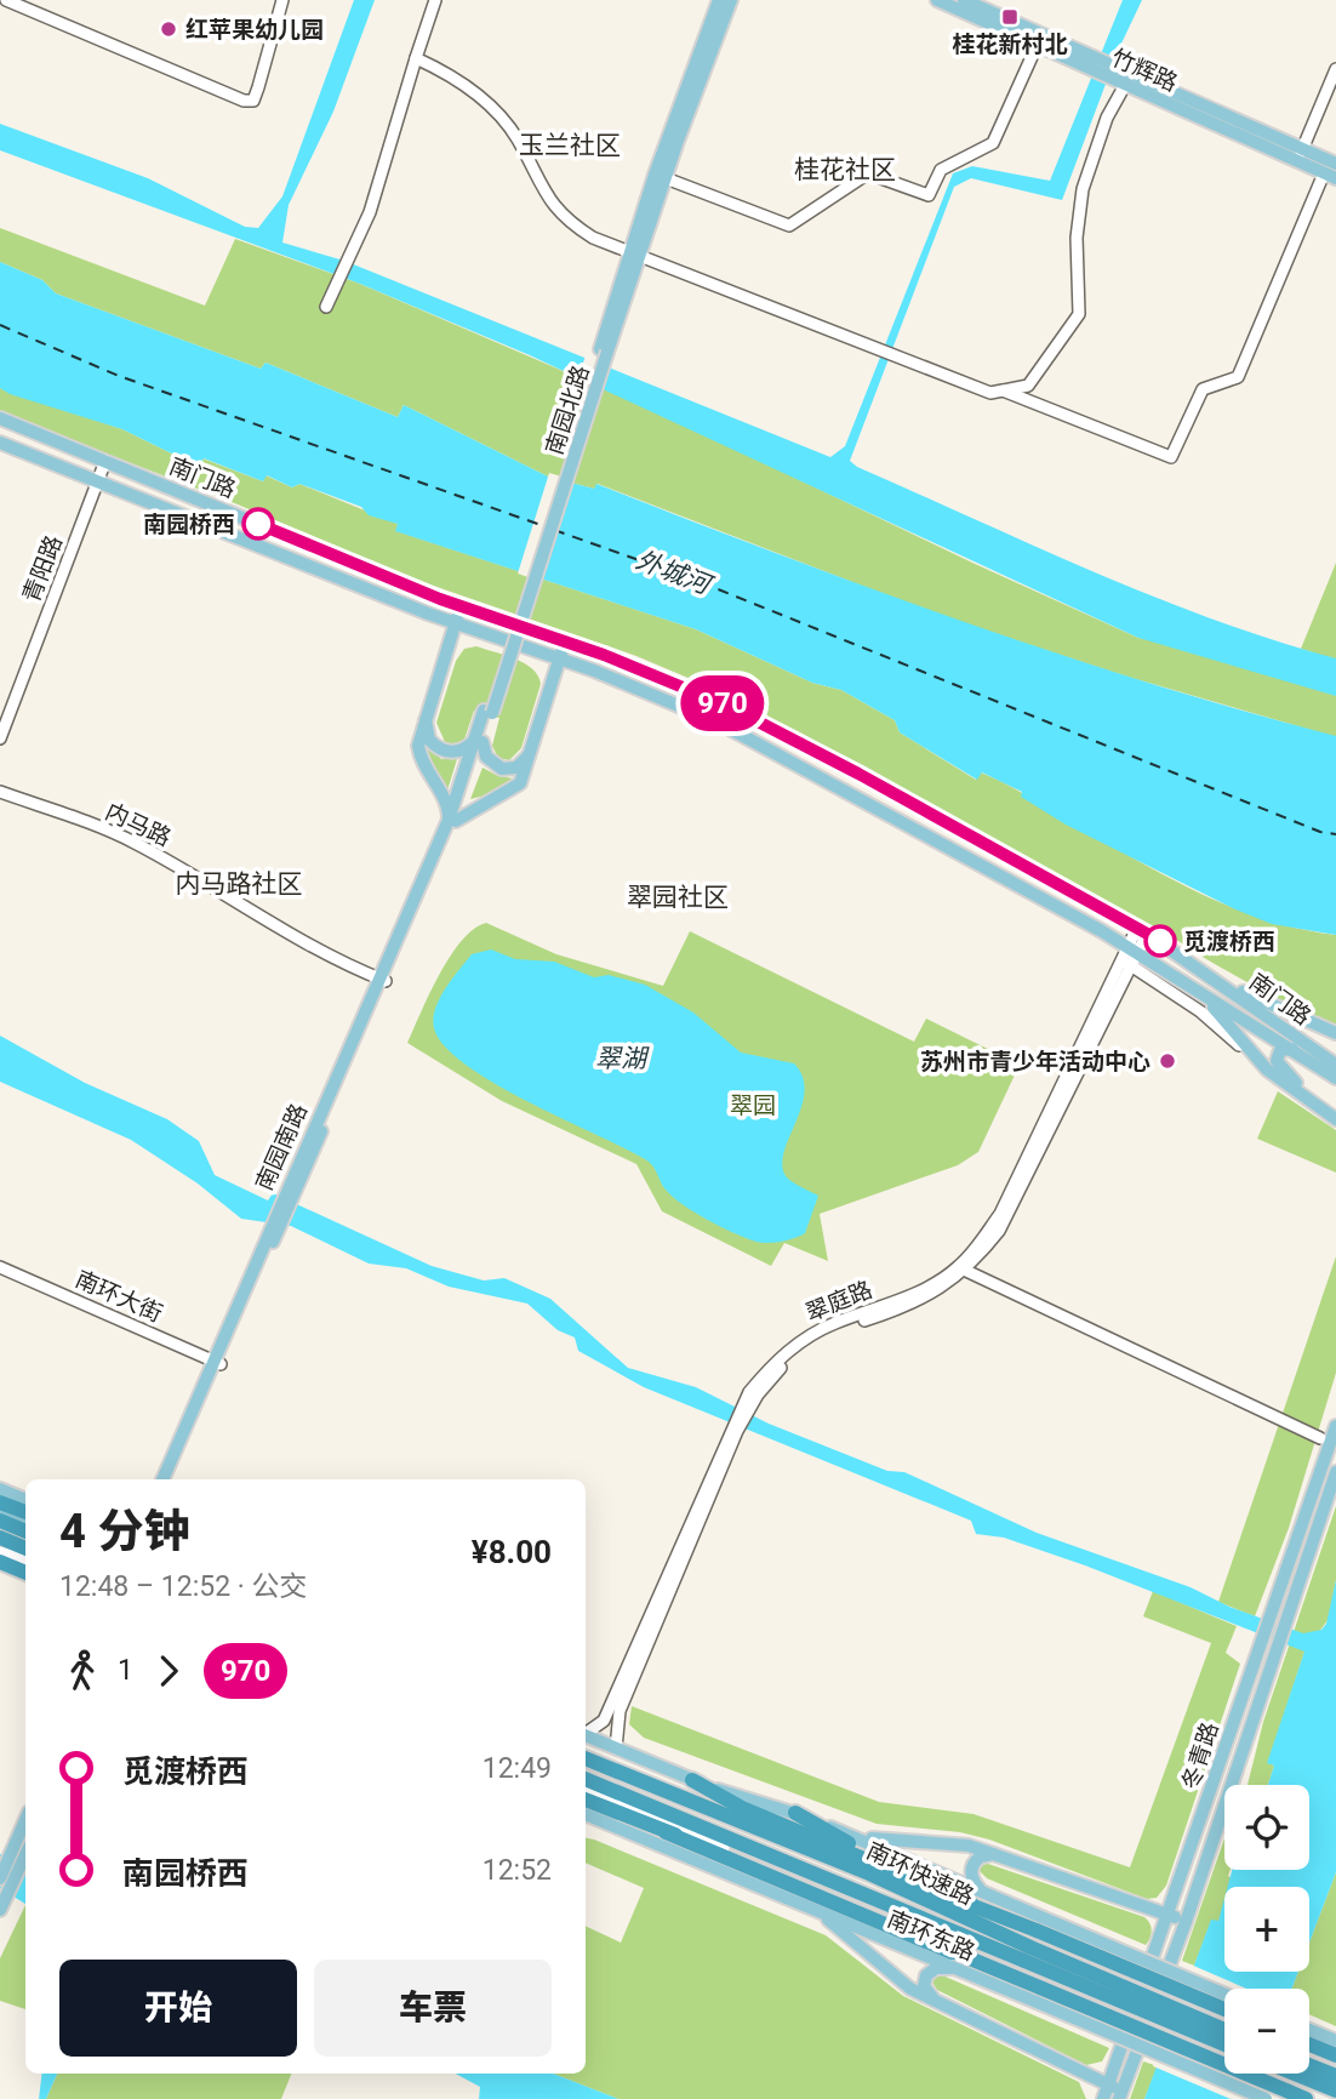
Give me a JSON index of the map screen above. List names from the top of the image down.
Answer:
{
  "streets": {
    "highway": ["南环快速路"],
    "main road": [
      "竹辉路",
      "南园北路",
      "南门路",
      "南园南路",
      "冬青路",
      "南环东路"
    ],
    "street": [
      "青阳路",
      "内马路",
      "南环大街",
      "翠庭路"
    ]
  },
  "crossings": [
    ["南园北路", "南园南路"],
    ["南门路", "青阳路"],
    ["南门路", "翠庭路"],
    ["内马路", "南园南路"],
    ["南园南路", "南环大街"]
  ],
  "districts": [
    "玉兰社区",
    "桂花社区",
    "内马路社区",
    "翠园社区"
  ],
  "water": ["外城河", "翠湖"],
  "parks": ["翠园"],
  "places": {
    "transit": ["桂花新村北"],
    "other": [
      "红苹果幼儿园",
      "南园桥西",
      "觅渡桥西",
      "苏州市青少年活动中心"
    ]
  },
  "lines": ["bus line 970"],
  "page": {
    "on_map": "970",
    "heading": ["4 分钟", "12:48 – 12:52 · 公交", "¥8.00"],
    "legs": ["1", "970"],
    "list": [
      {
        "name": "觅渡桥西",
        "value": "12:49"
      },
      {
        "name": "南园桥西",
        "value": "12:52"
      }
    ],
    "map_buttons": ["+", "−"],
    "buttons": ["开始", "车票"]
  }
}
